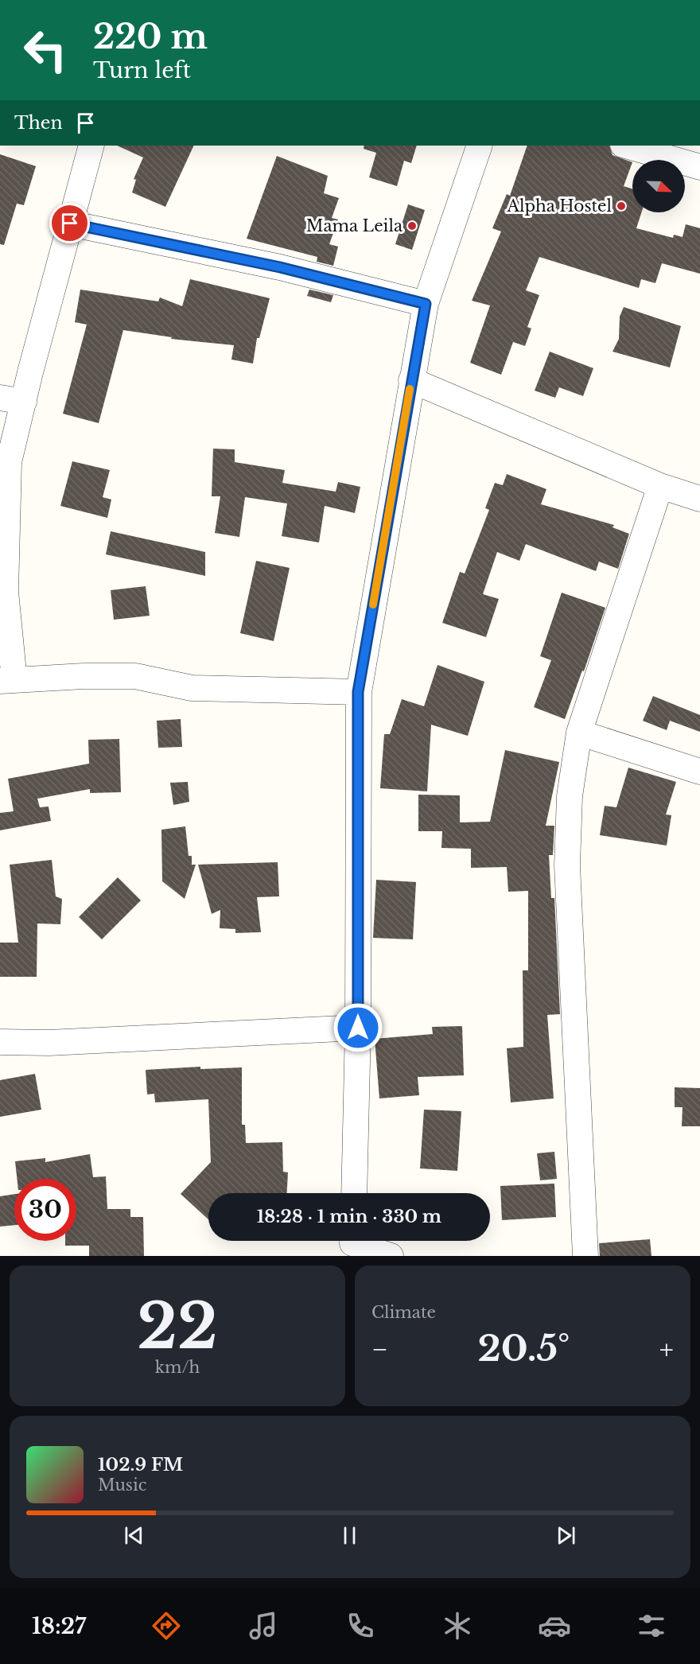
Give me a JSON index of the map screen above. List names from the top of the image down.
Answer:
{
  "places": ["Alpha Hostel", "Mama Leila"],
  "north": "bottom right",
  "page": {
    "turn": ["220 m", "Turn left"],
    "then": "Then",
    "limit": "30",
    "trip": "18:28 · 1 min · 330 m",
    "tile": [
      ["22", "km/h"],
      "Climate"
    ],
    "heat": ["−", "20.5°", "+"],
    "song": ["102.9 FM", "Music"],
    "tabs": "18:27"
  }
}
